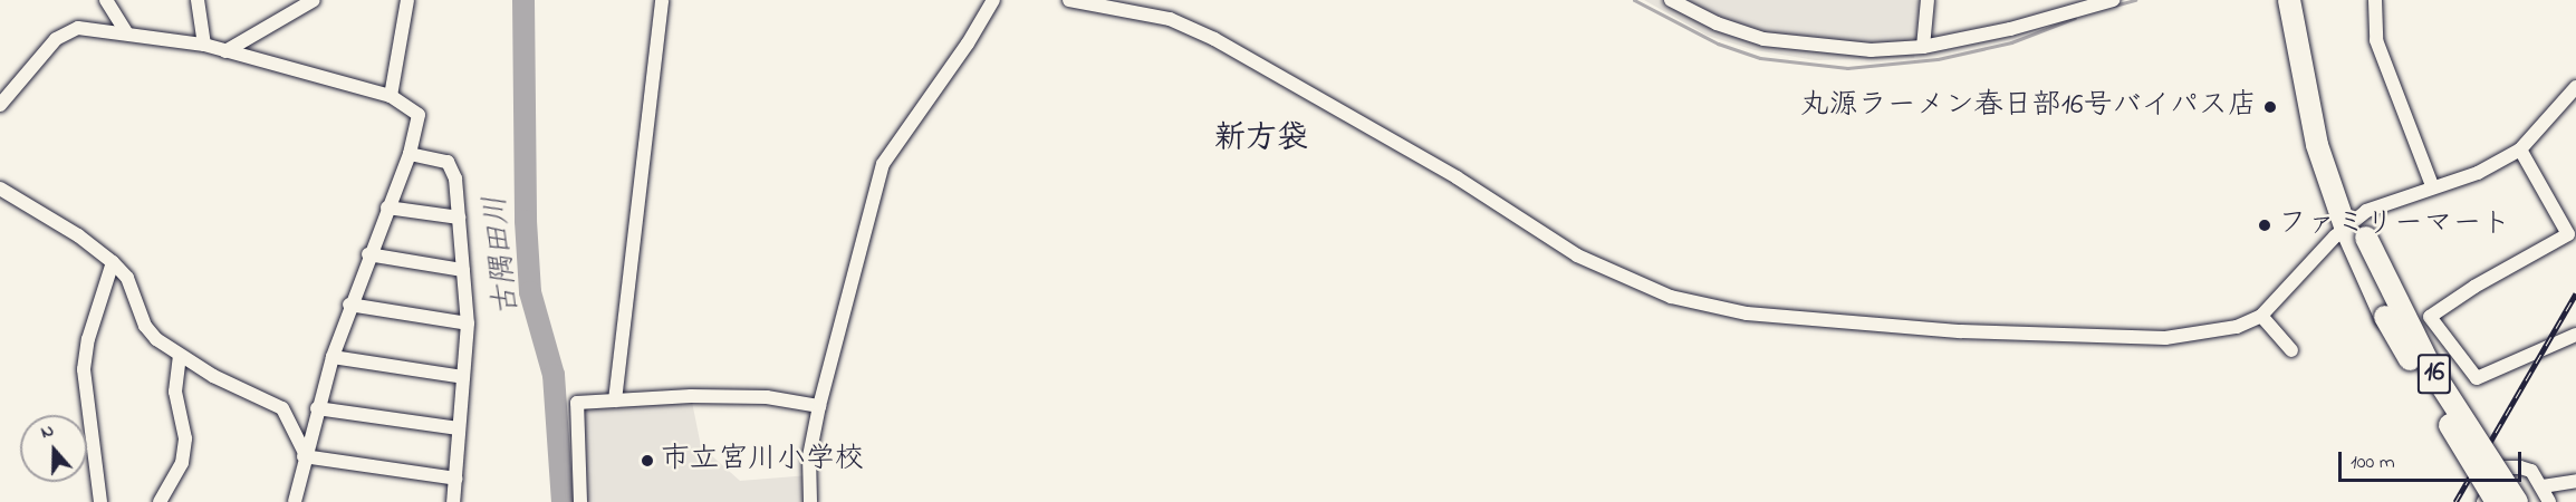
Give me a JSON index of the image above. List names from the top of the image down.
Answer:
{
  "streets": {
    "highway": ["16"]
  },
  "districts": ["新方袋"],
  "water": ["古隅田川"],
  "places": ["丸源ラーメン春日部16号バイパス店", "ファミリーマート", "市立宮川小学校"],
  "scale_bar": "100 m",
  "north": "top"
}
